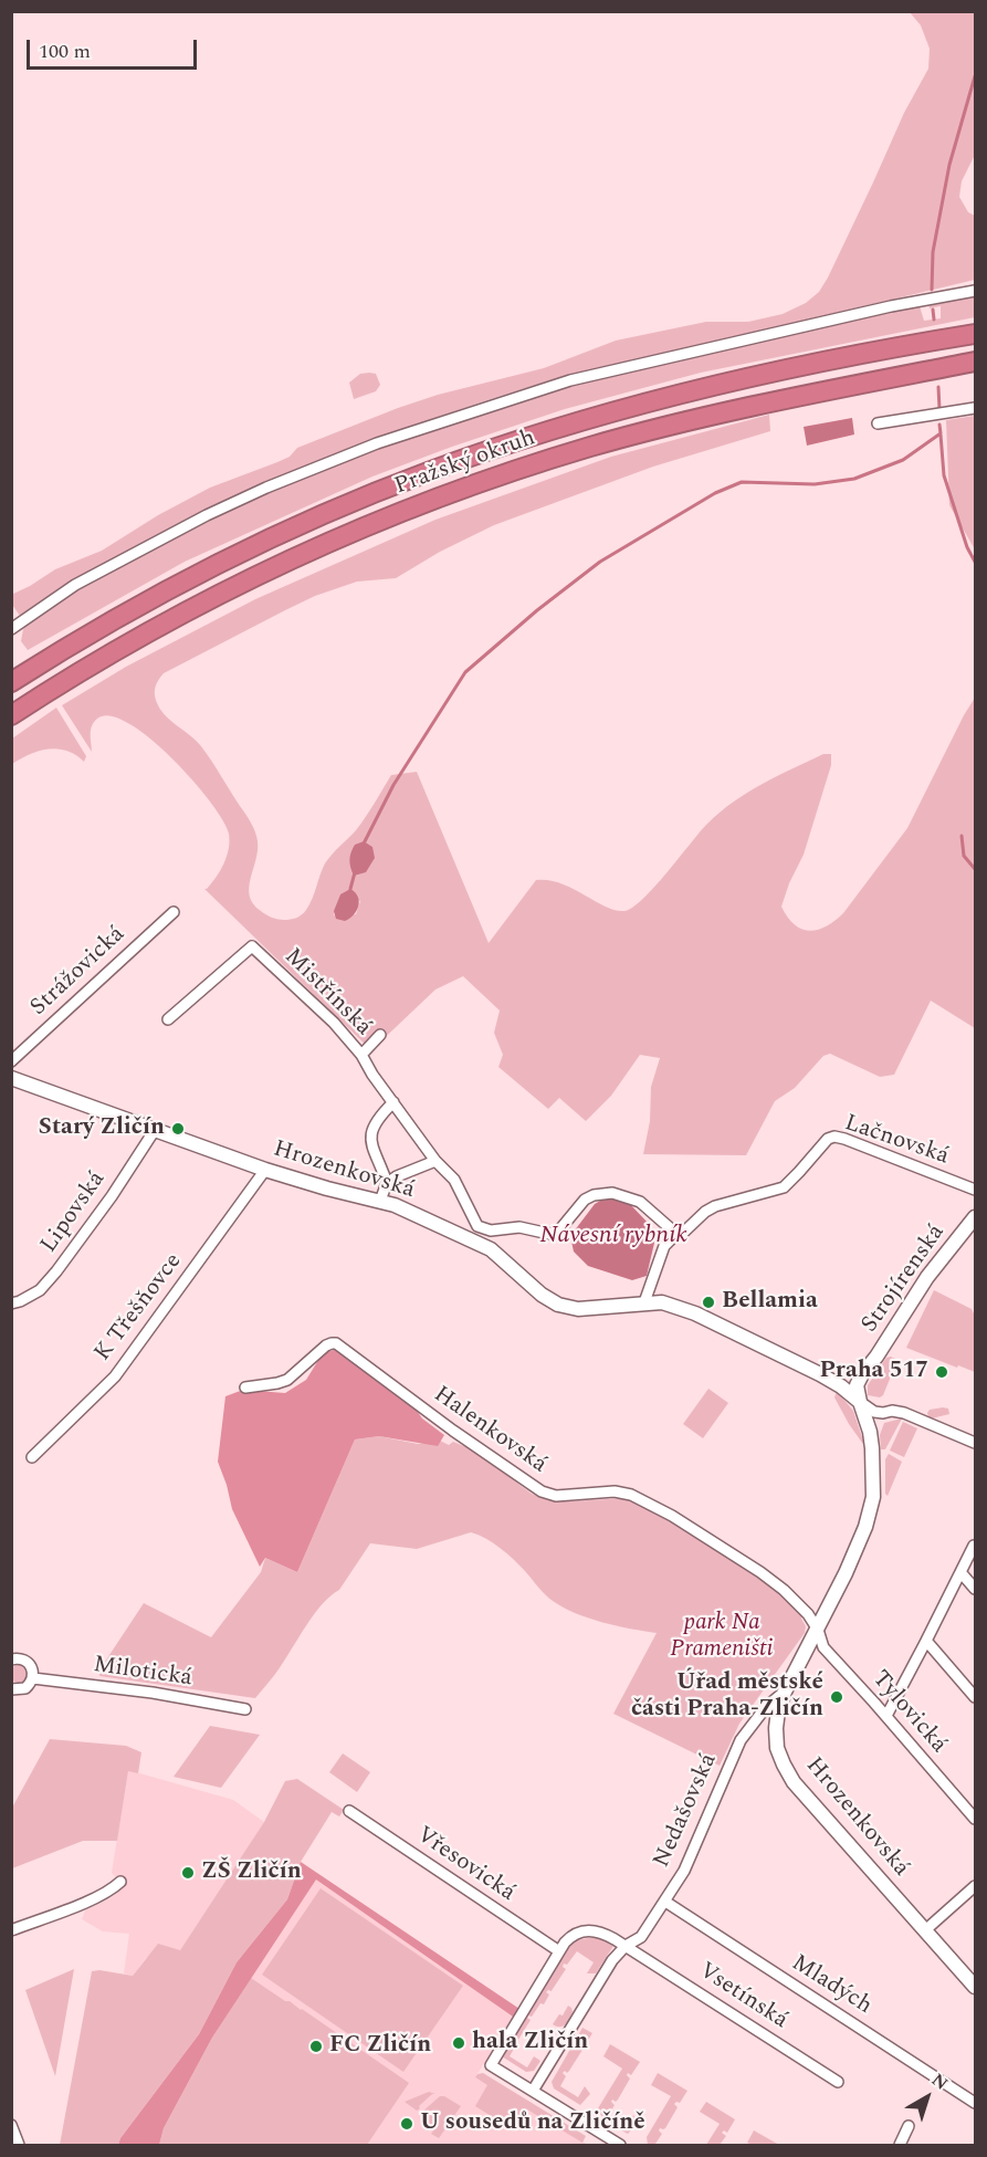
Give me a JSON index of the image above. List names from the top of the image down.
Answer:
{
  "streets": {
    "highway": ["Pražský okruh"],
    "street": [
      "Strážovická",
      "Mistřínská",
      "Lačnovská",
      "Hrozenkovská",
      "Lipovská",
      "Strojírenská",
      "K Třešňovce",
      "Halenkovská",
      "Milotická",
      "Tylovická",
      "Nedašovská",
      "Vřesovická",
      "Mladých",
      "Vsetínská"
    ]
  },
  "crossings": [
    ["Lačnovská", "Hrozenkovská"],
    ["Hrozenkovská", "Lipovská"],
    ["Hrozenkovská", "Strojírenská"],
    ["Hrozenkovská", "K Třešňovce"],
    ["Hrozenkovská", "Halenkovská"],
    ["Hrozenkovská", "Tylovická"],
    ["Hrozenkovská", "Nedašovská"],
    ["Halenkovská", "Tylovická"],
    ["Nedašovská", "Mladých"],
    ["Nedašovská", "Vsetínská"]
  ],
  "water": ["Návesní rybník"],
  "parks": ["park Na Prameništi"],
  "places": [
    "Starý Zličín",
    "Bellamia",
    "Praha 517",
    "Úřad městské části Praha-Zličín",
    "ZŠ Zličín",
    "hala Zličín",
    "FC Zličín",
    "U sousedů na Zličíně"
  ],
  "scale_bar": "100 m",
  "north": "top right"
}
